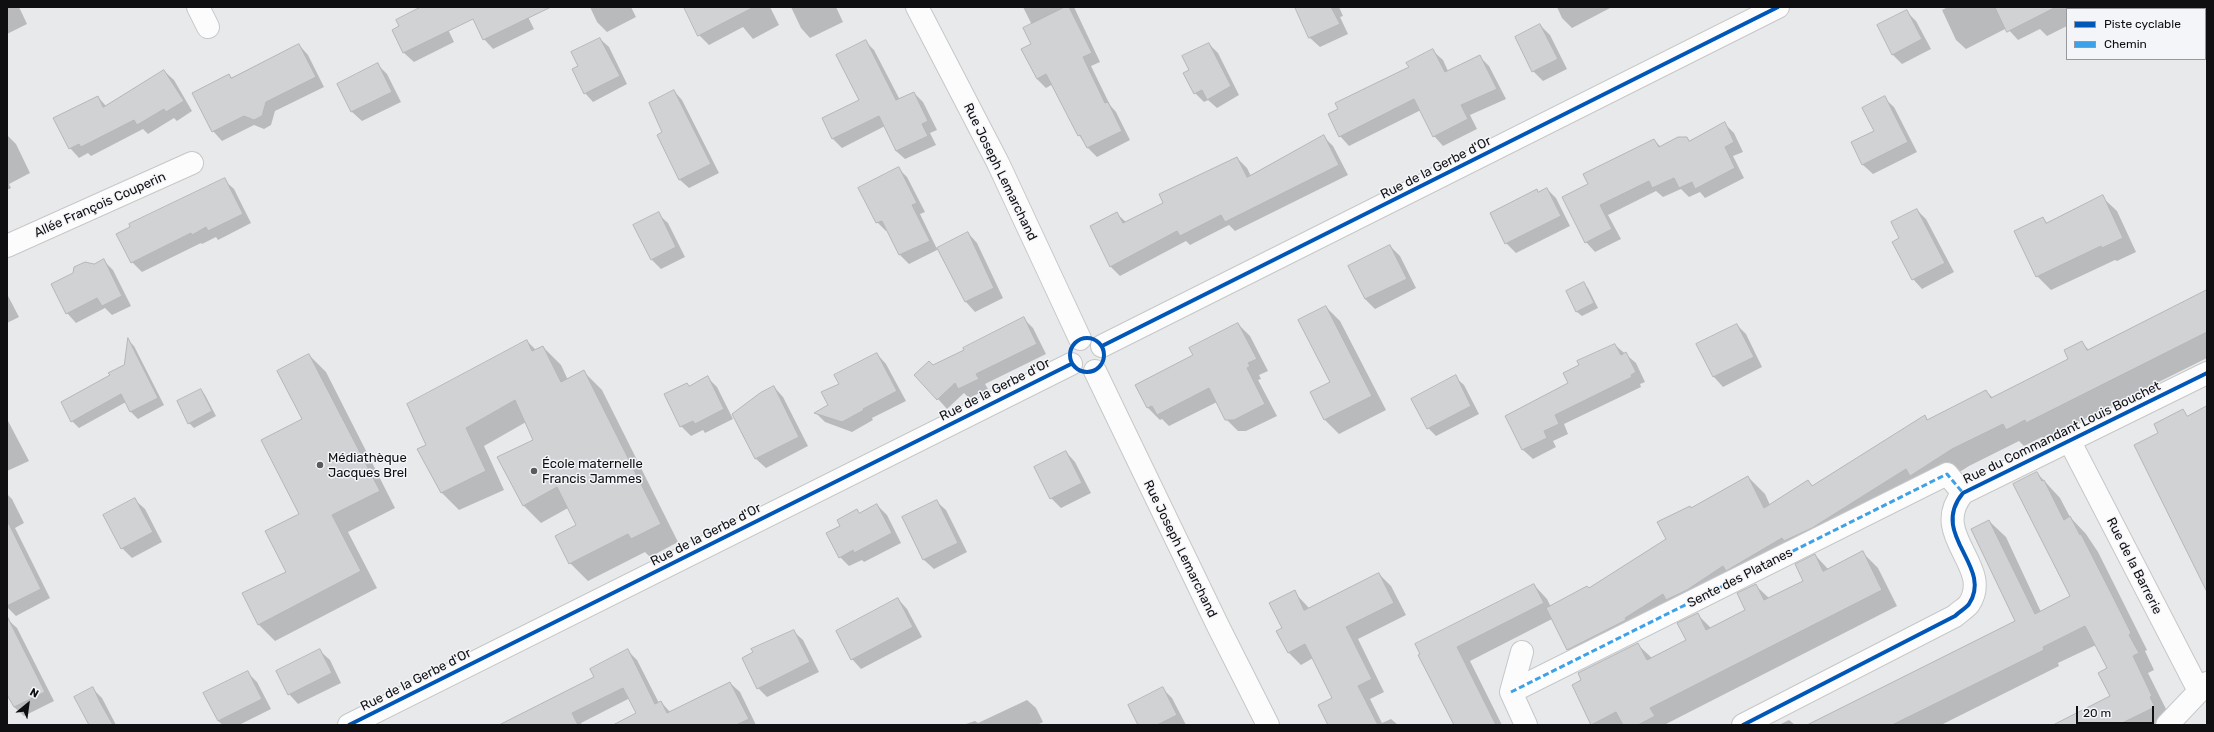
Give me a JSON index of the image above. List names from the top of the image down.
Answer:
{
  "streets": {
    "street": [
      "Rue de la Gerbe d'Or",
      "Rue Joseph Lemarchand",
      "Allée François Couperin",
      "Rue du Commandant Louis Bouchet",
      "Rue de la Barrerie",
      "Sente des Platanes"
    ]
  },
  "crossings": [
    ["Rue de la Gerbe d'Or", "Rue Joseph Lemarchand"],
    ["Rue du Commandant Louis Bouchet", "Rue de la Barrerie"],
    ["Rue du Commandant Louis Bouchet", "Sente des Platanes"]
  ],
  "places": ["Médiathèque Jacques Brel", "École maternelle Francis Jammes"],
  "legend": ["Piste cyclable", "Chemin"],
  "scale_bar": "20 m",
  "north": "top right"
}
